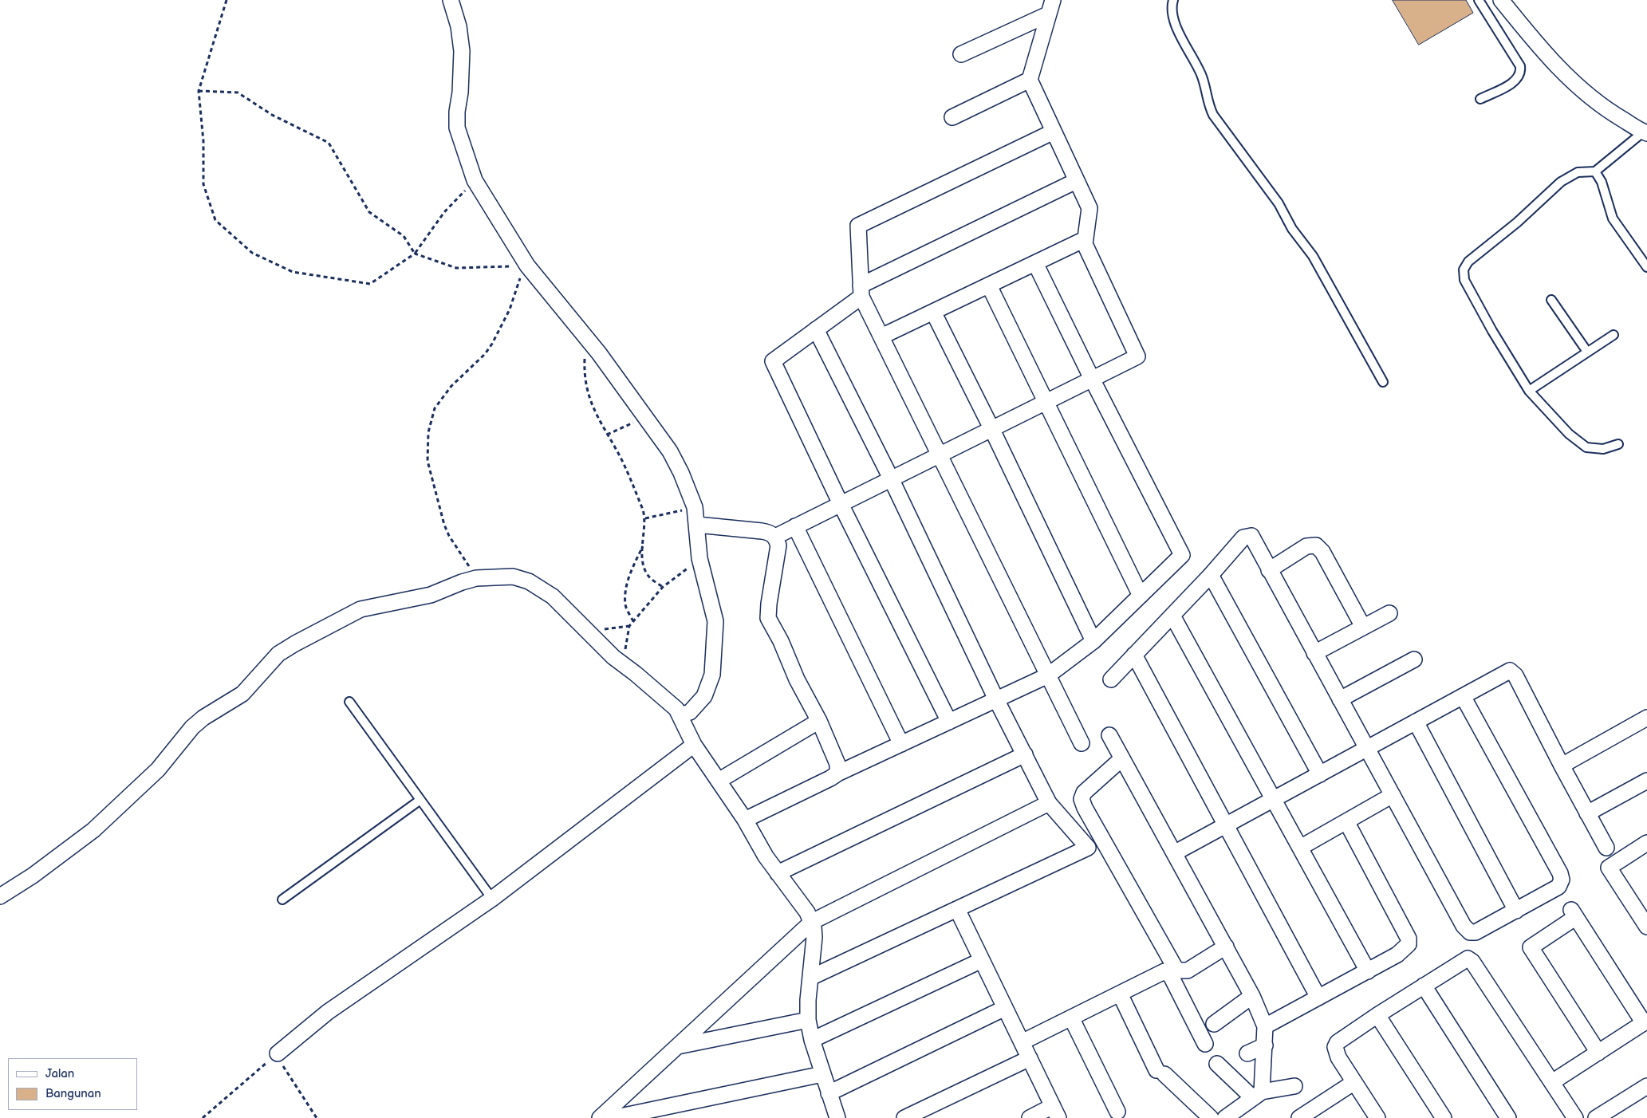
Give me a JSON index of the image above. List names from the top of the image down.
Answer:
{
  "legend": ["Jalan", "Bangunan"]
}
